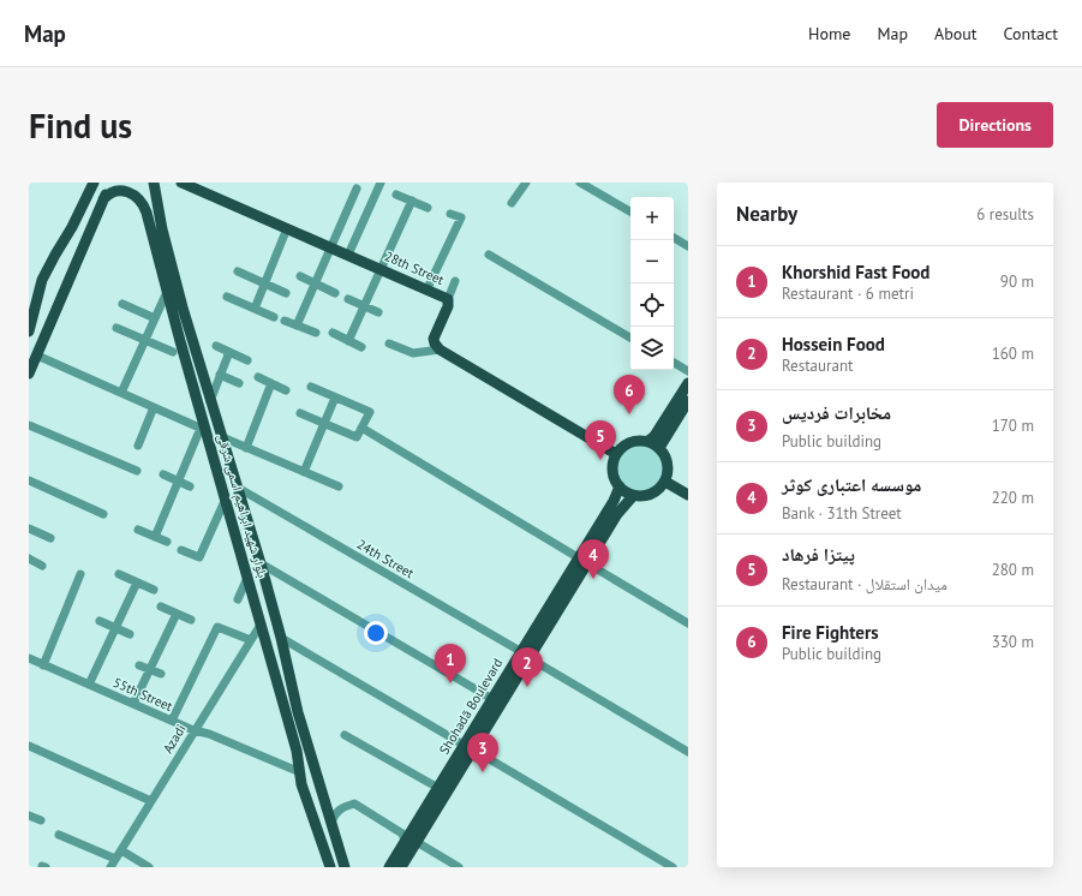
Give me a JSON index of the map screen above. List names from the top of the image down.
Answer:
{
  "streets": {
    "main road": ["28th Street", "بلوار شهید ابراهیم اسمی شرقی", "Shohadā Boulevard"],
    "street": ["24th Street", "55th Street", "Azadi"]
  },
  "crossings": [
    ["بلوار شهید ابراهیم اسمی شرقی", "24th Street"],
    ["بلوار شهید ابراهیم اسمی شرقی", "55th Street"],
    ["بلوار شهید ابراهیم اسمی شرقی", "Azadi"],
    ["24th Street", "Shohadā Boulevard"],
    ["55th Street", "Azadi"]
  ],
  "page": {
    "header": "Map",
    "nav": [
      "Home",
      "Map",
      "About",
      "Contact"
    ],
    "buttons": "Directions",
    "title": "Find us",
    "heading": ["Nearby", "6 results"],
    "map_buttons": ["+", "−"],
    "list": [
      {
        "mark": "1",
        "name": "Khorshid Fast Food",
        "note": "Restaurant · 6 metri",
        "value": "90 m"
      },
      {
        "mark": "2",
        "name": "Hossein Food",
        "note": "Restaurant",
        "value": "160 m"
      },
      {
        "mark": "3",
        "name": "مخابرات فردیس",
        "note": "Public building",
        "value": "170 m"
      },
      {
        "mark": "4",
        "name": "موسسه اعتباری کوثر",
        "note": "Bank · 31th Street",
        "value": "220 m"
      },
      {
        "mark": "5",
        "name": "پیتزا فرهاد",
        "note": "Restaurant · میدان استقلال",
        "value": "280 m"
      },
      {
        "mark": "6",
        "name": "Fire Fighters",
        "note": "Public building",
        "value": "330 m"
      }
    ],
    "pins": [
      "6",
      "5",
      "4",
      "1",
      "2",
      "3"
    ]
  }
}
